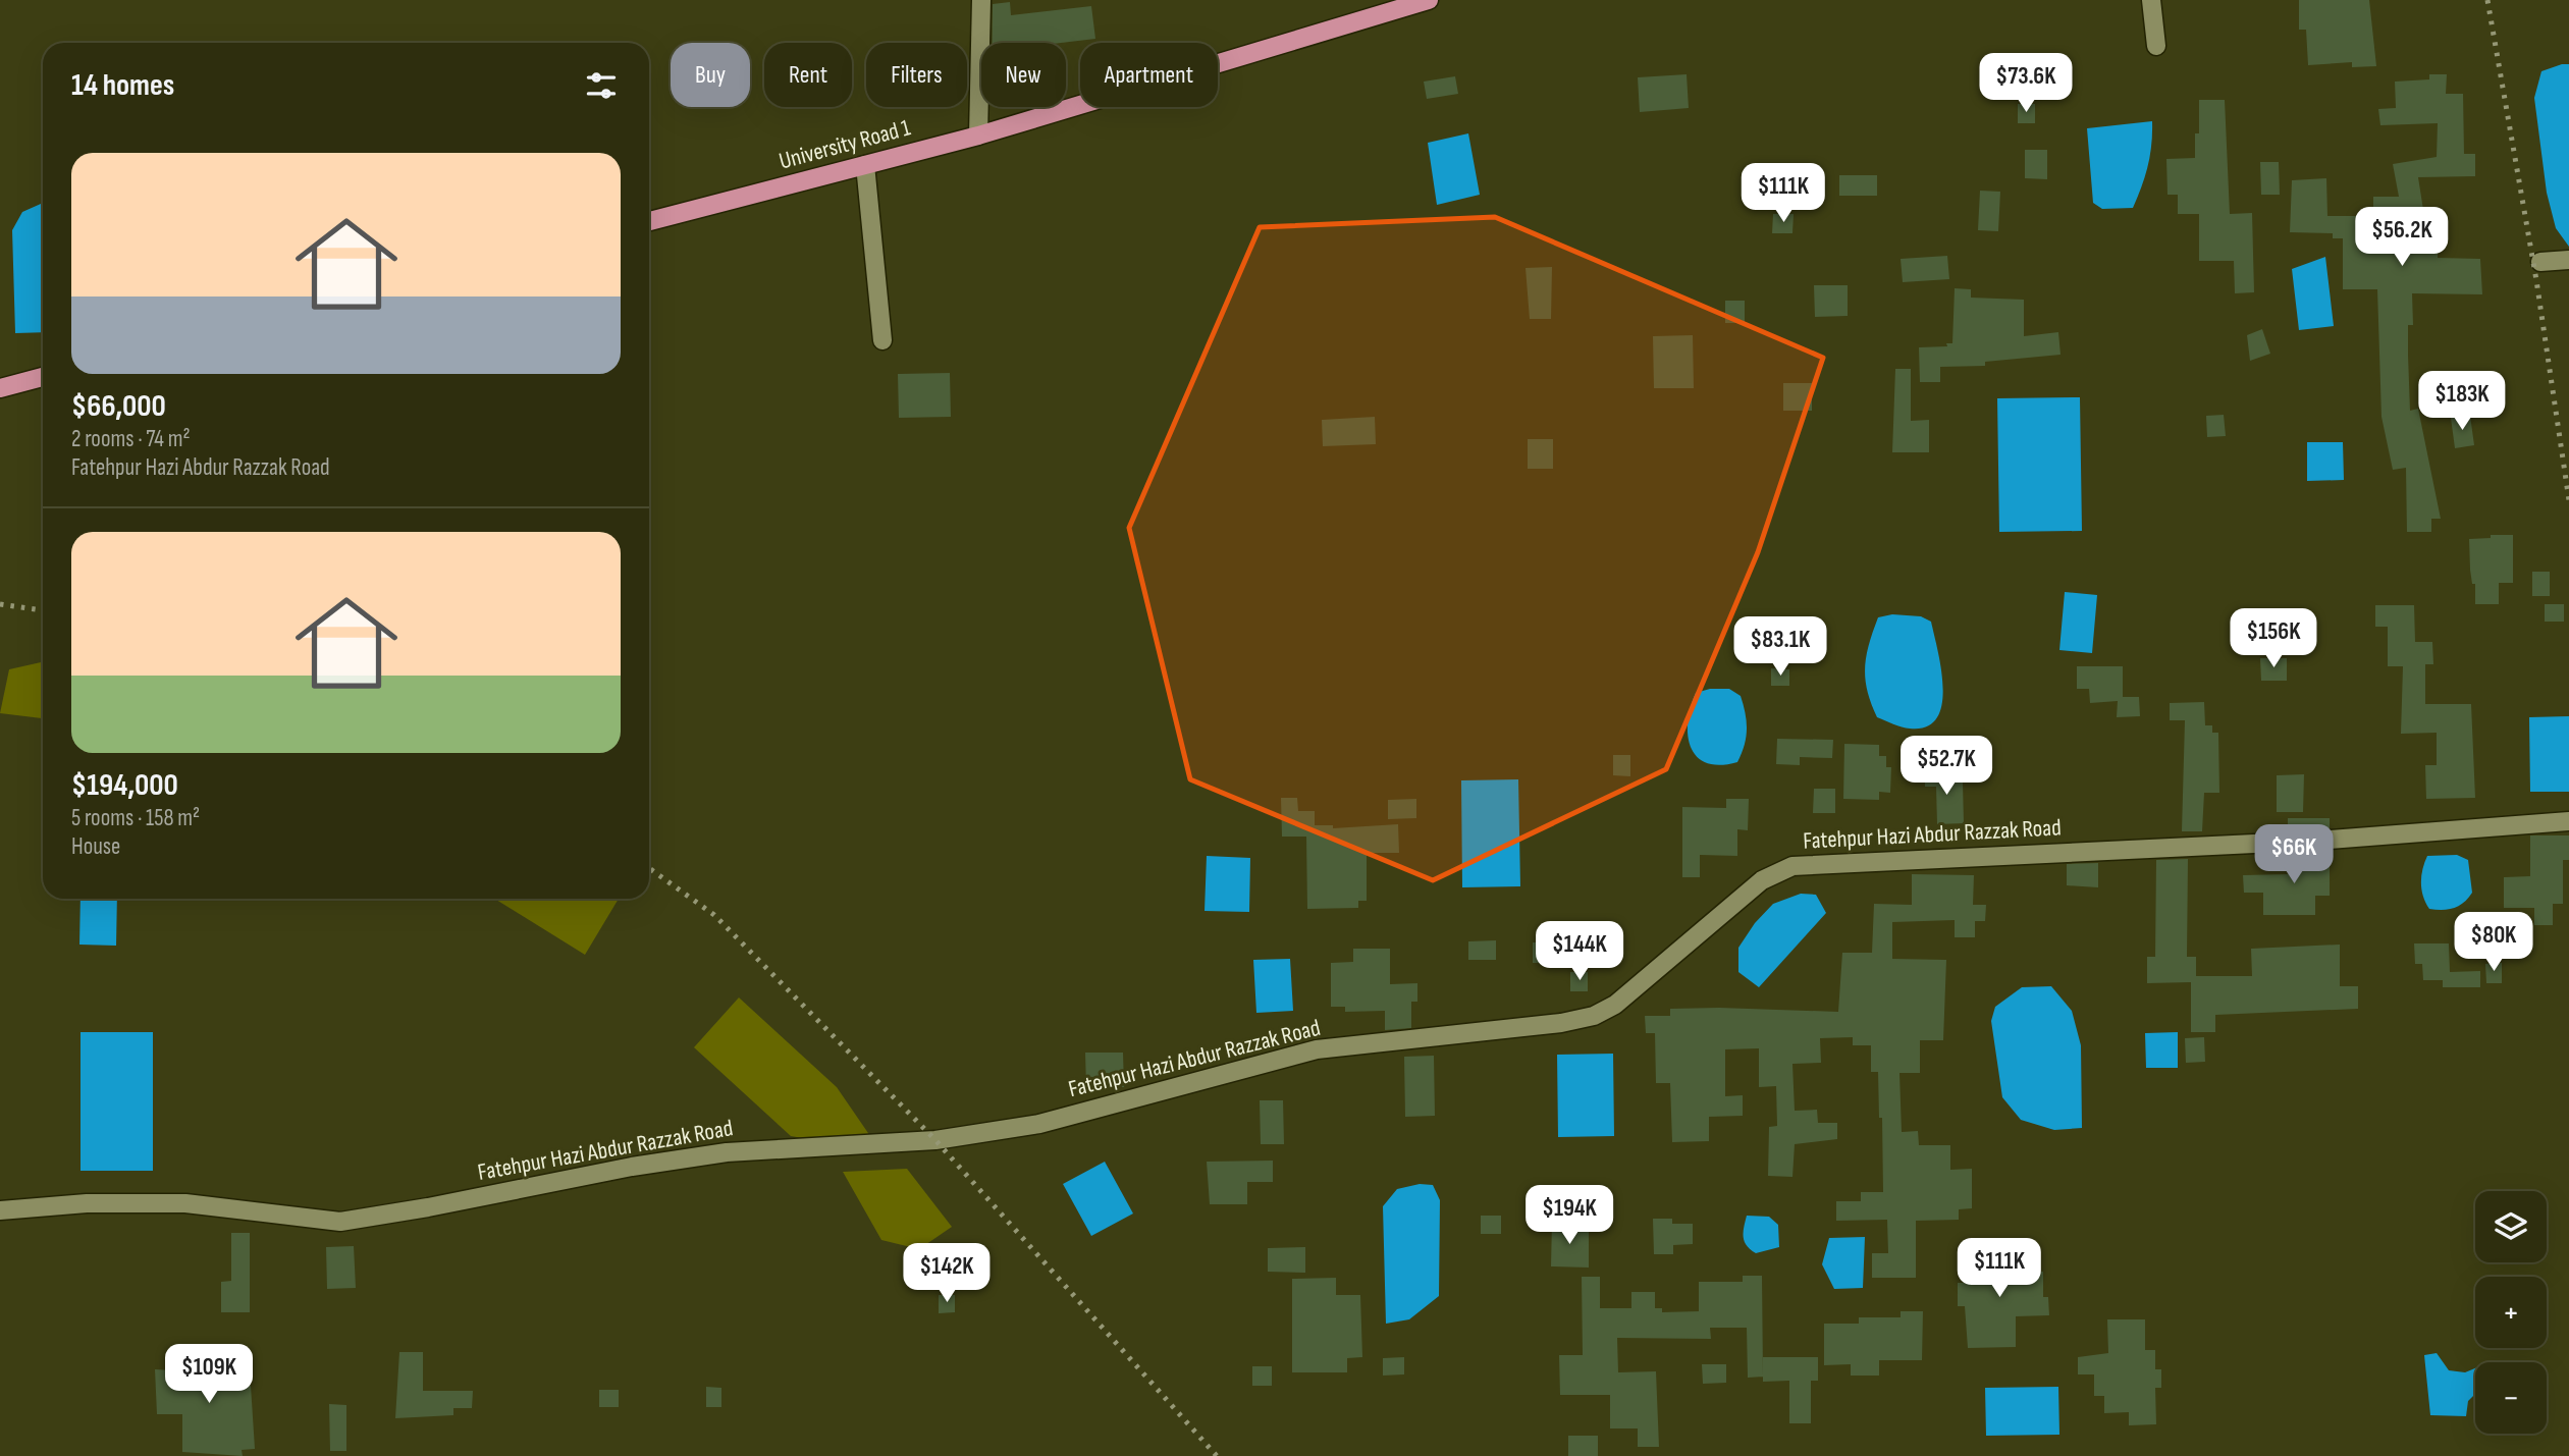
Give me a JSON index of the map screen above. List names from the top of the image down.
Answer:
{
  "streets": {
    "main road": ["University Road 1"],
    "street": ["Fatehpur Hazi Abdur Razzak Road"]
  },
  "page": {
    "chip": [
      "Buy",
      "Rent",
      "Filters",
      "New",
      "Apartment"
    ],
    "heading": "14 homes",
    "price": [
      "$73.6K",
      "$111K",
      "$56.2K",
      "$183K",
      "$156K",
      "$83.1K",
      "$52.7K",
      "$66K",
      "$80K",
      "$144K",
      "$194K",
      "$111K",
      "$142K",
      "$109K"
    ],
    "list": [
      {
        "name": "$66,000",
        "note": "2 rooms · 74 m² · Fatehpur Hazi Abdur Razzak Road"
      },
      {
        "name": "$194,000",
        "note": "5 rooms · 158 m² · House"
      }
    ],
    "map_buttons": ["+", "−"]
  }
}
